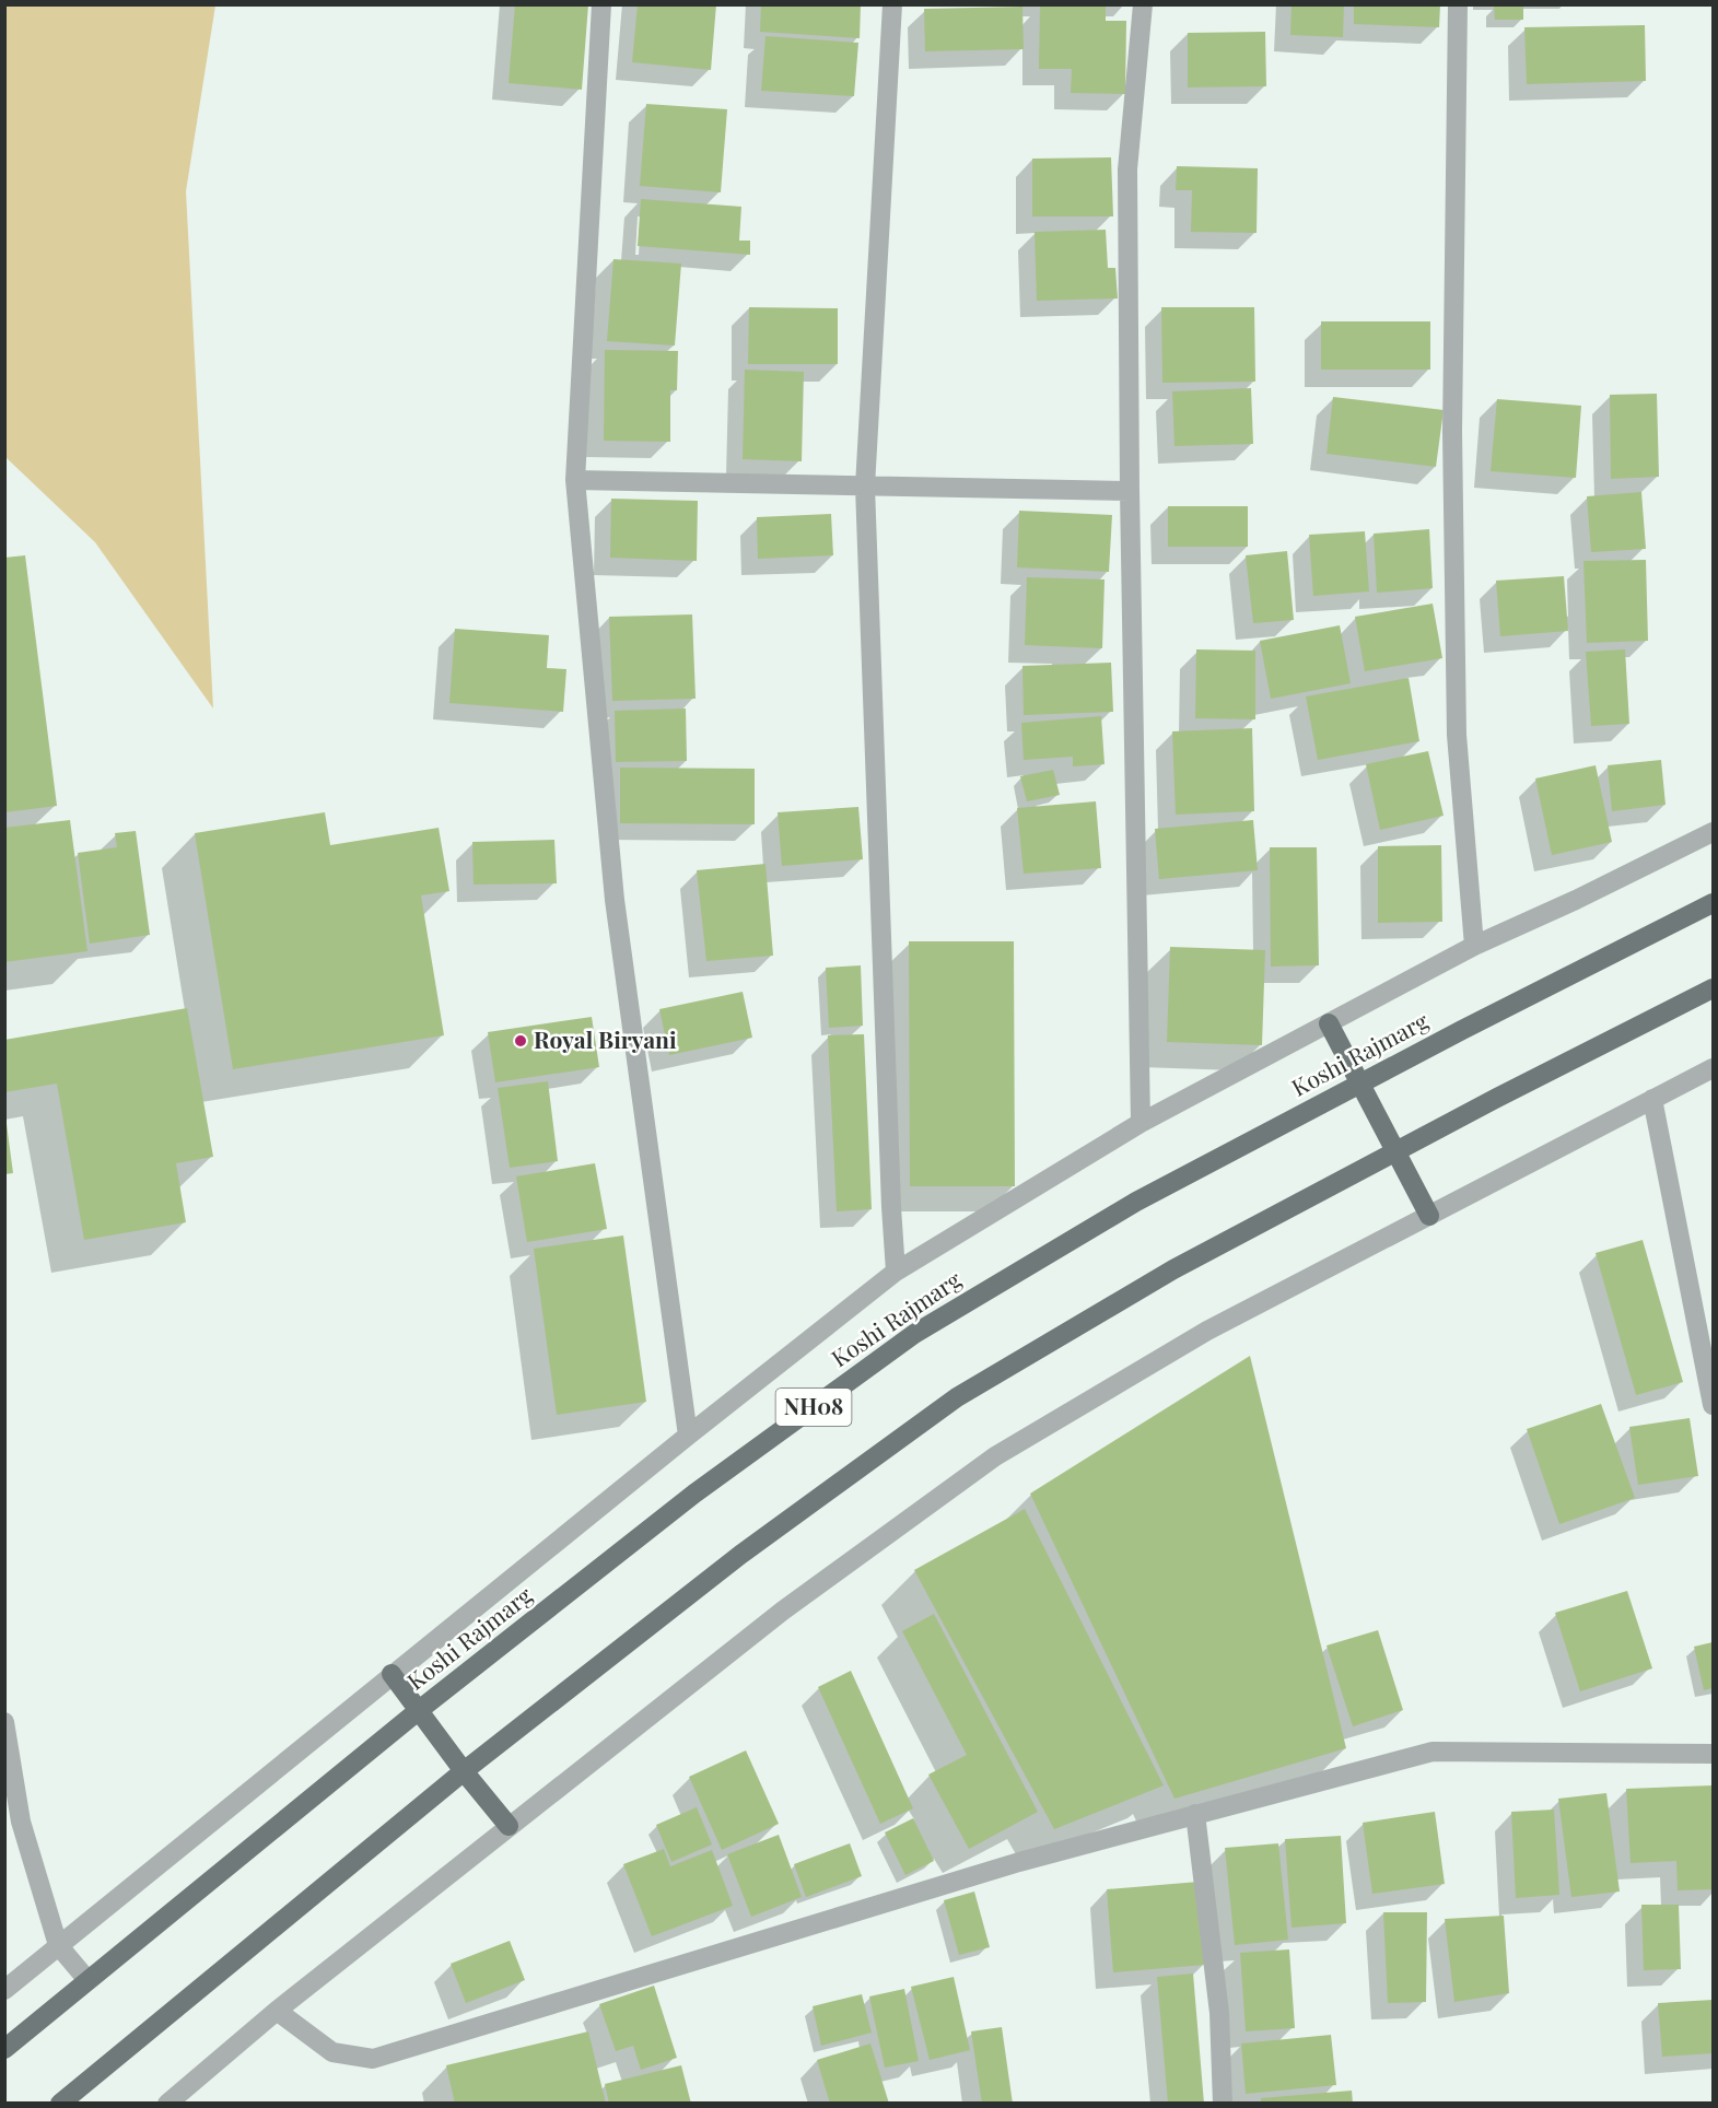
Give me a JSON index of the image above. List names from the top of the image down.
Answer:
{
  "streets": {
    "main road": ["Koshi Rajmarg", "NH08"]
  },
  "places": ["Royal Biryani"]
}
